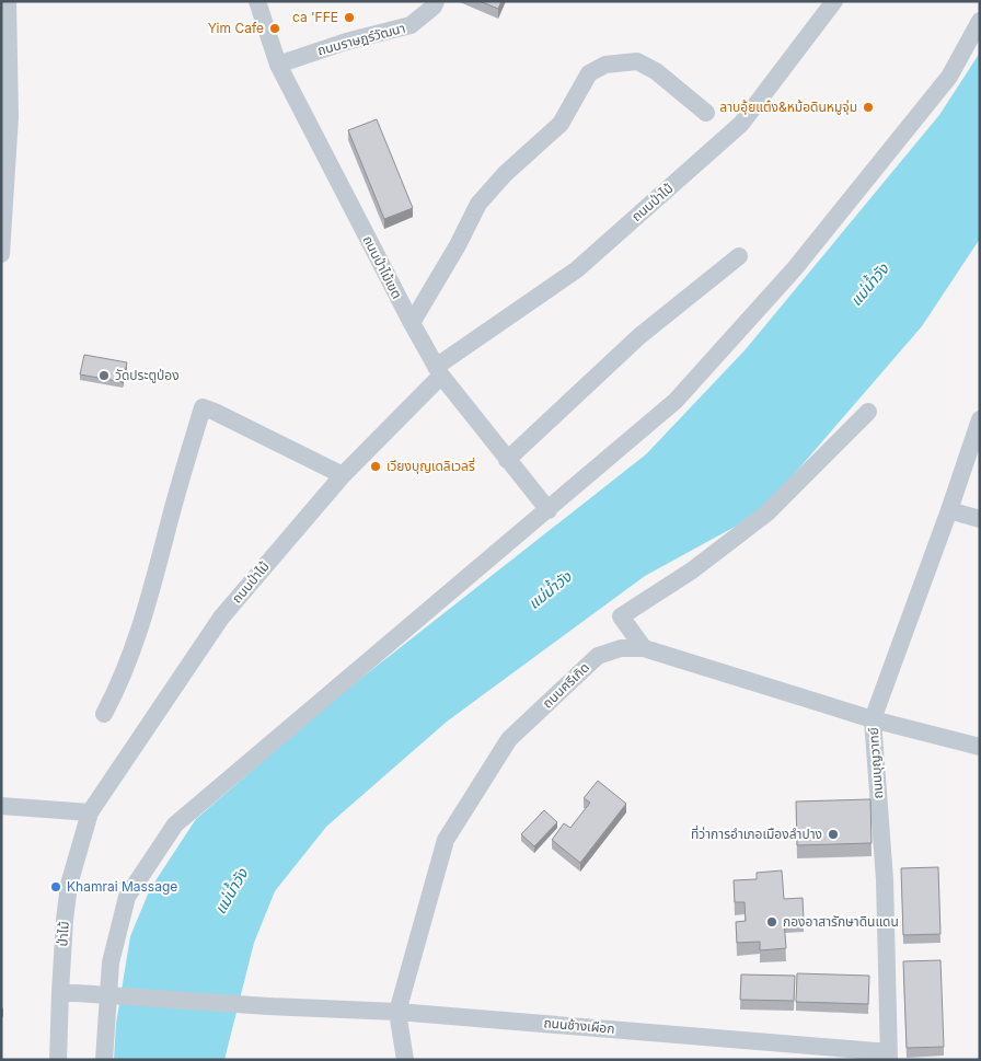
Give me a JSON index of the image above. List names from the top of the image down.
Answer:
{
  "streets": {
    "street": [
      "ถนนราษฎร์วัฒนา",
      "ถนนป่าไม้",
      "ถนนป่าไม้เขต",
      "ถนนศรีเกิด",
      "ถนนบุญวาทย์",
      "ป่าไม้",
      "ถนนช้างเผือก"
    ]
  },
  "crossings": [
    ["ถนนราษฎร์วัฒนา", "ถนนป่าไม้เขต"],
    ["ถนนป่าไม้", "ถนนป่าไม้เขต"],
    ["ถนนป่าไม้", "ป่าไม้"],
    ["ถนนศรีเกิด", "ถนนบุญวาทย์"],
    ["ถนนศรีเกิด", "ถนนช้างเผือก"],
    ["ถนนบุญวาทย์", "ถนนช้างเผือก"],
    ["ป่าไม้", "ถนนช้างเผือก"]
  ],
  "water": ["แม่น้ำวัง"],
  "places": [
    "ca 'FFE",
    "Yim Cafe",
    "ลาบอุ้ยแต๋ง&หม้อดินหมูจุ่ม",
    "วัดประตูป่อง",
    "เวียงบุญเดลิเวลรี่",
    "ที่ว่าการอำเภอเมืองลำปาง",
    "Khamrai Massage",
    "กองอาสารักษาดินแดน"
  ]
}
